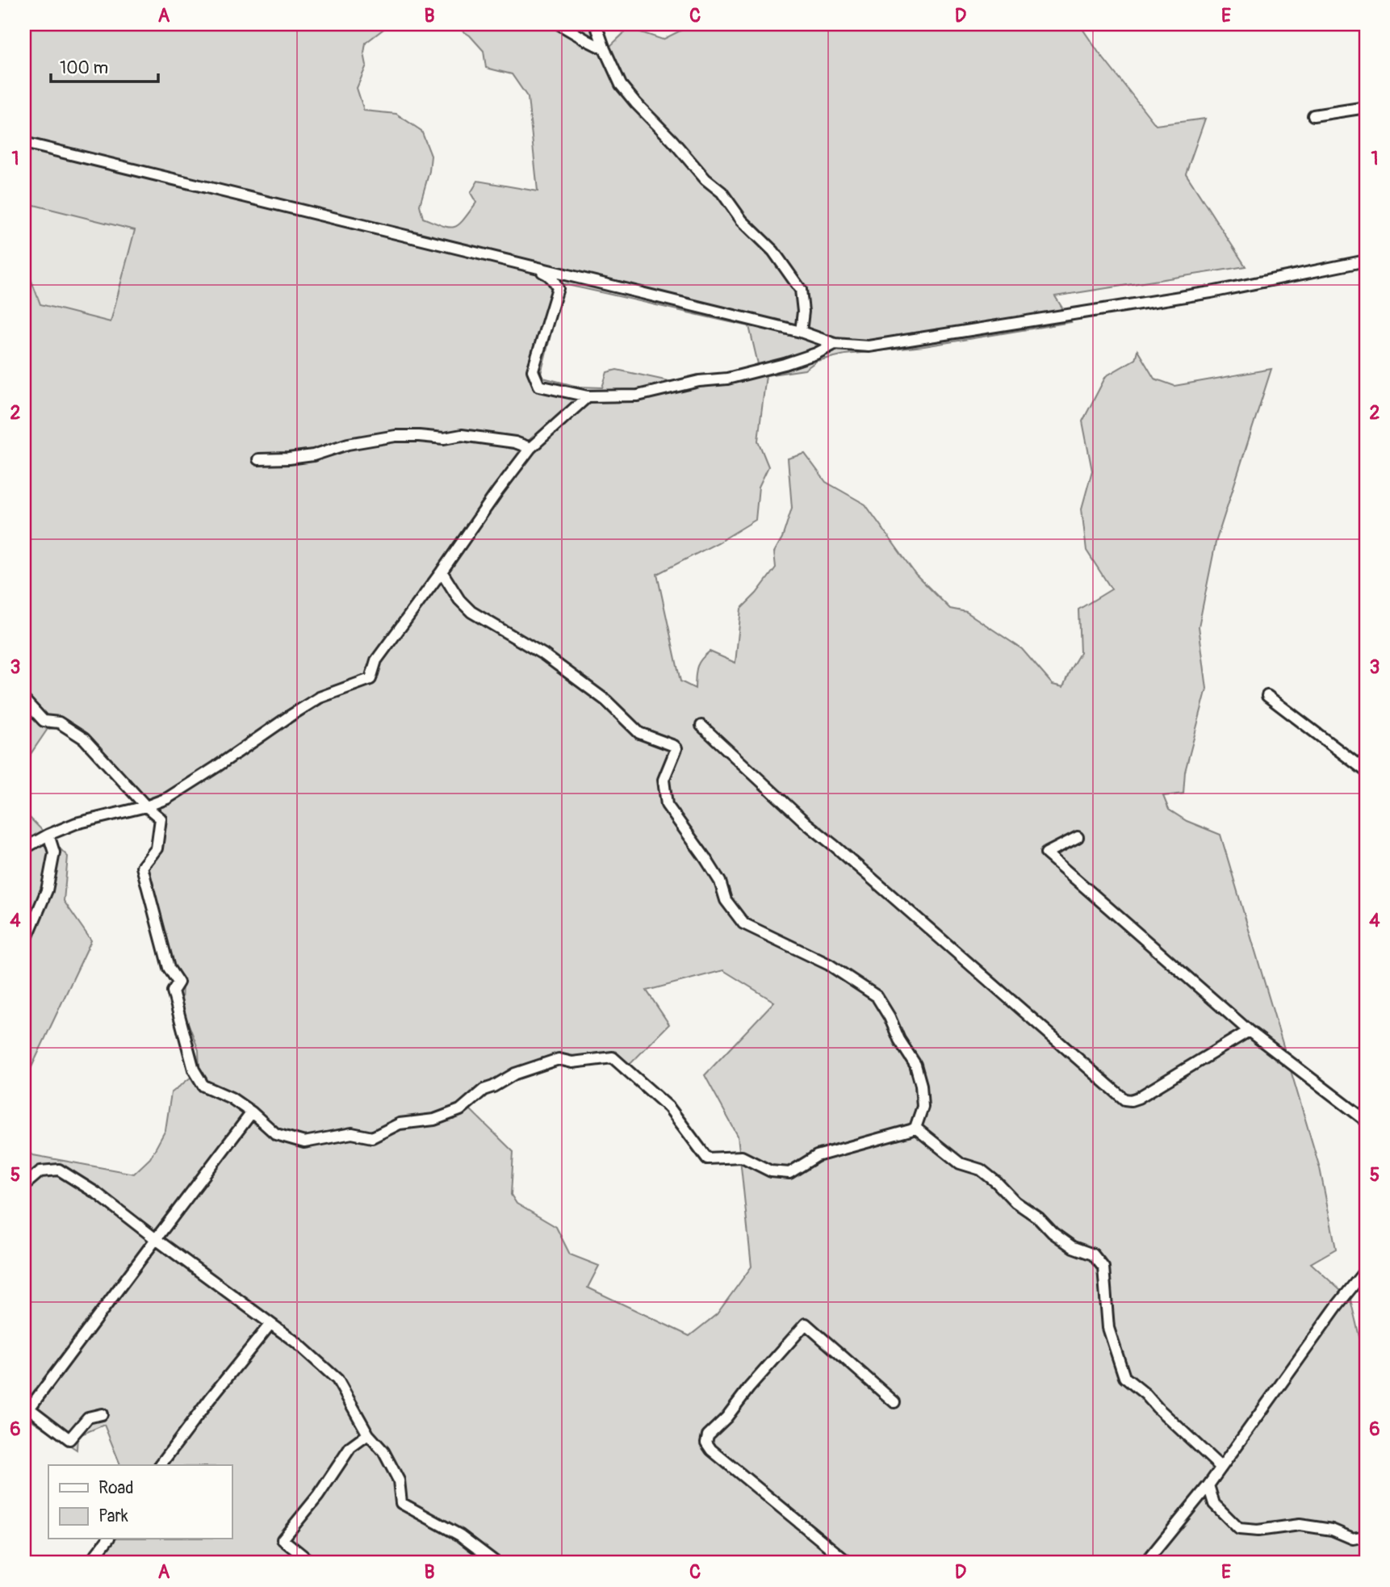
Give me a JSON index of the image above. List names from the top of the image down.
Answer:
{
  "legend": ["Road", "Park"],
  "scale_bar": "100 m",
  "grid": {
    "columns": [
      "A",
      "B",
      "C",
      "D",
      "E"
    ],
    "rows": [
      "1",
      "2",
      "3",
      "4",
      "5",
      "6"
    ]
  }
}
